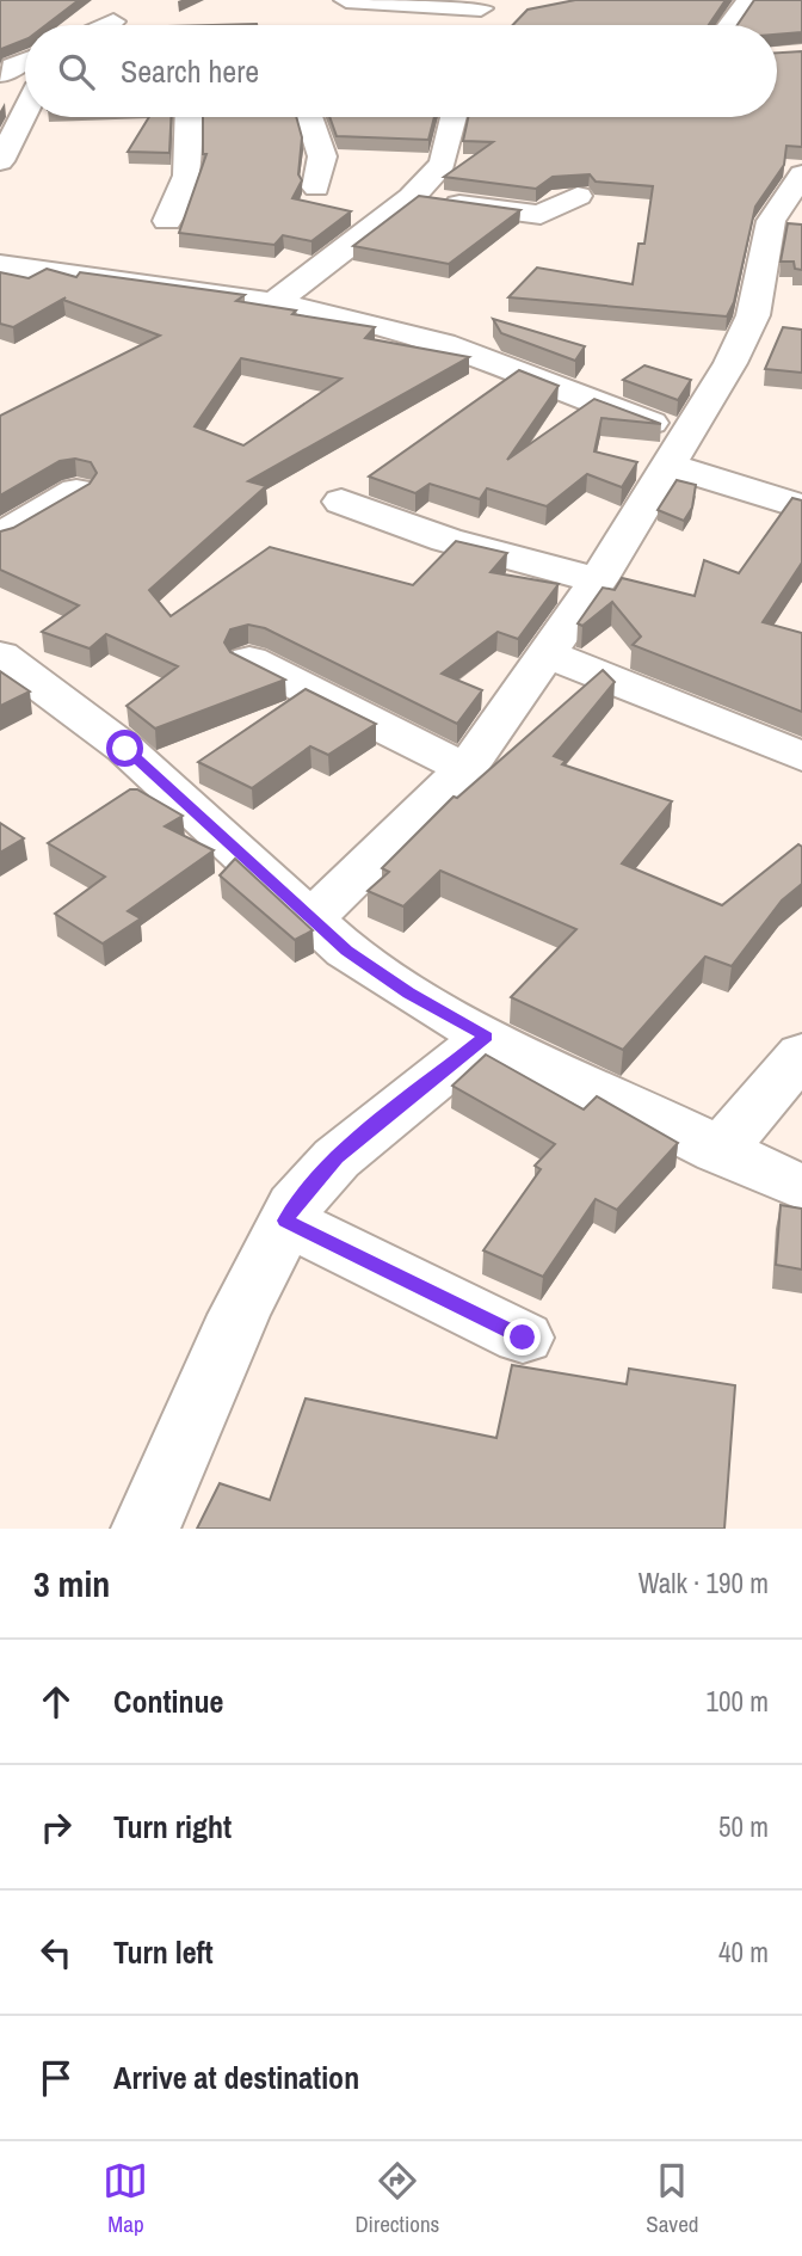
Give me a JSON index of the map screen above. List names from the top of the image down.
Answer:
{
  "page": {
    "search": "Search here",
    "heading": ["3 min", "Walk · 190 m"],
    "list": [
      ["Continue", "100 m"],
      ["Turn right", "50 m"],
      ["Turn left", "40 m"],
      "Arrive at destination"
    ],
    "nav": ["Map", "Directions", "Saved"]
  }
}
